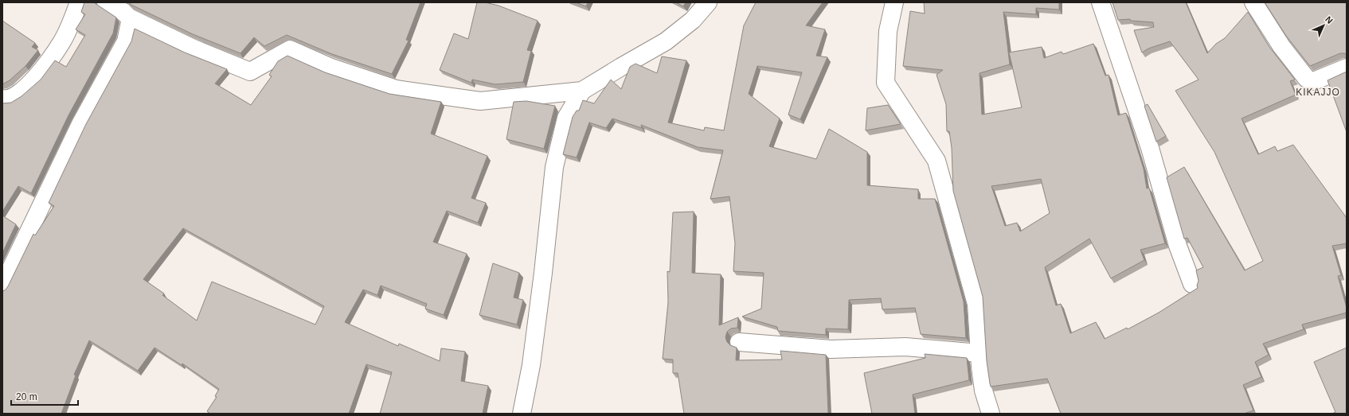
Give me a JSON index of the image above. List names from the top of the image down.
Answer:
{
  "districts": ["KIKAJJO"],
  "scale_bar": "20 m",
  "north": "top right"
}
